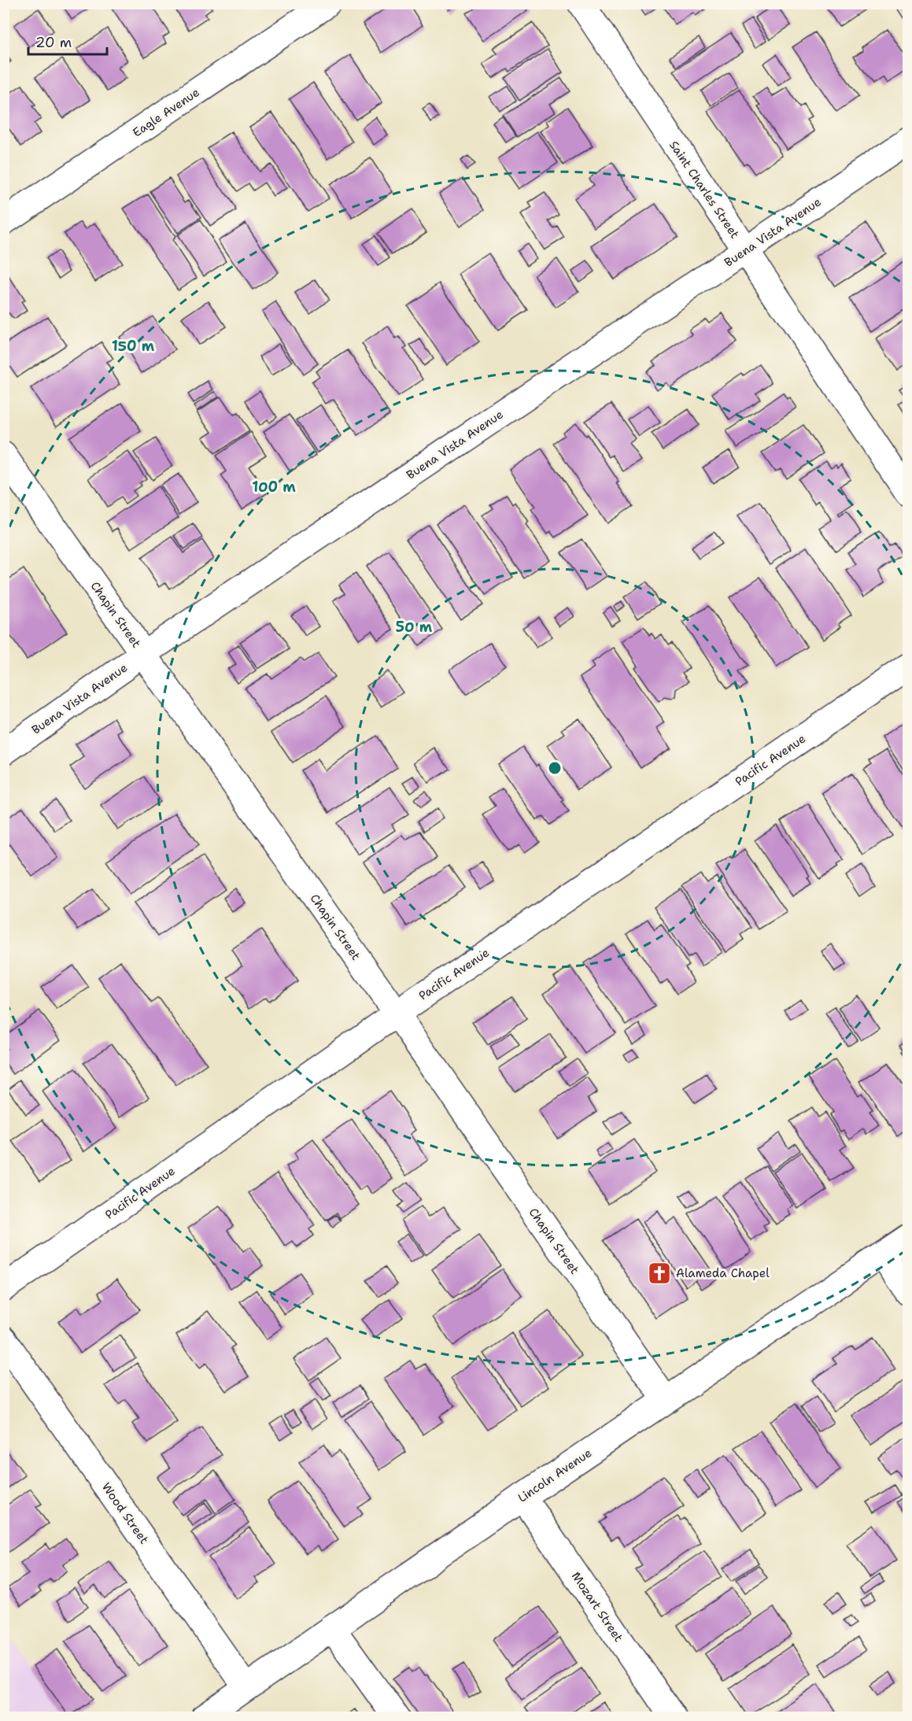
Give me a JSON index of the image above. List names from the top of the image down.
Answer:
{
  "streets": {
    "street": [
      "Eagle Avenue",
      "Saint Charles Street",
      "Buena Vista Avenue",
      "Chapin Street",
      "Pacific Avenue",
      "Lincoln Avenue",
      "Wood Street",
      "Mozart Street"
    ]
  },
  "crossings": [
    ["Saint Charles Street", "Buena Vista Avenue"],
    ["Buena Vista Avenue", "Chapin Street"],
    ["Chapin Street", "Pacific Avenue"],
    ["Chapin Street", "Lincoln Avenue"],
    ["Lincoln Avenue", "Wood Street"],
    ["Lincoln Avenue", "Mozart Street"]
  ],
  "places": {
    "church": ["Alameda Chapel"]
  },
  "scale_bar": "20 m",
  "rings": ["150 m", "100 m", "50 m"]
}
